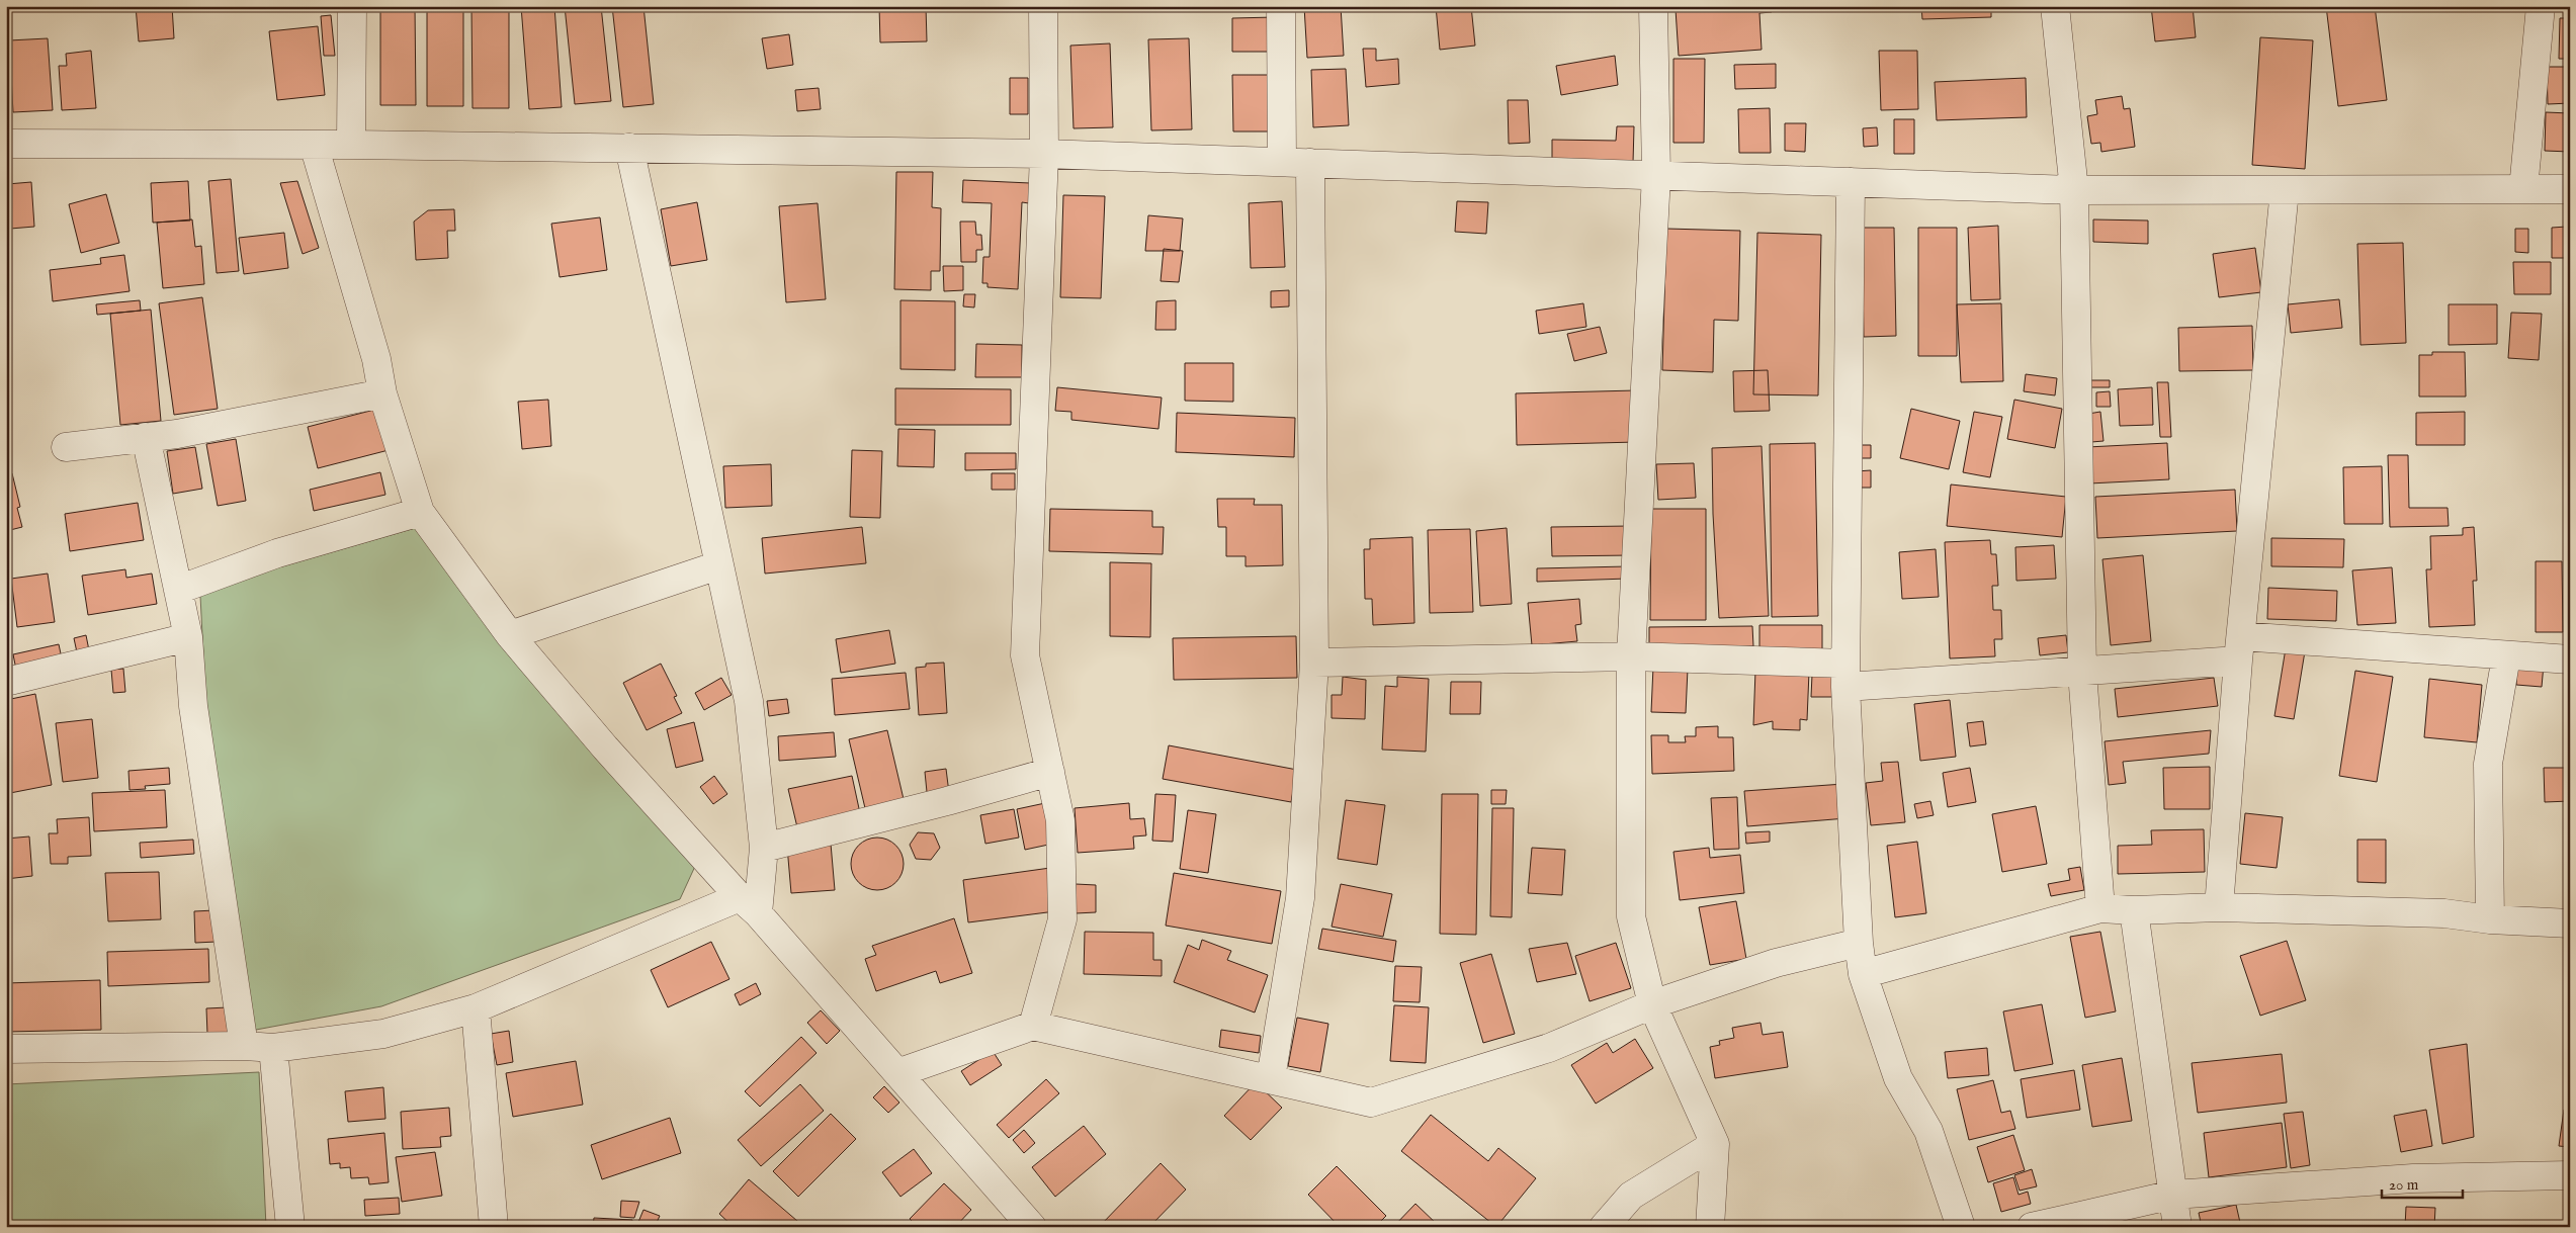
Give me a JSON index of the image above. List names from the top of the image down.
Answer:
{
  "scale_bar": "20 m"
}
